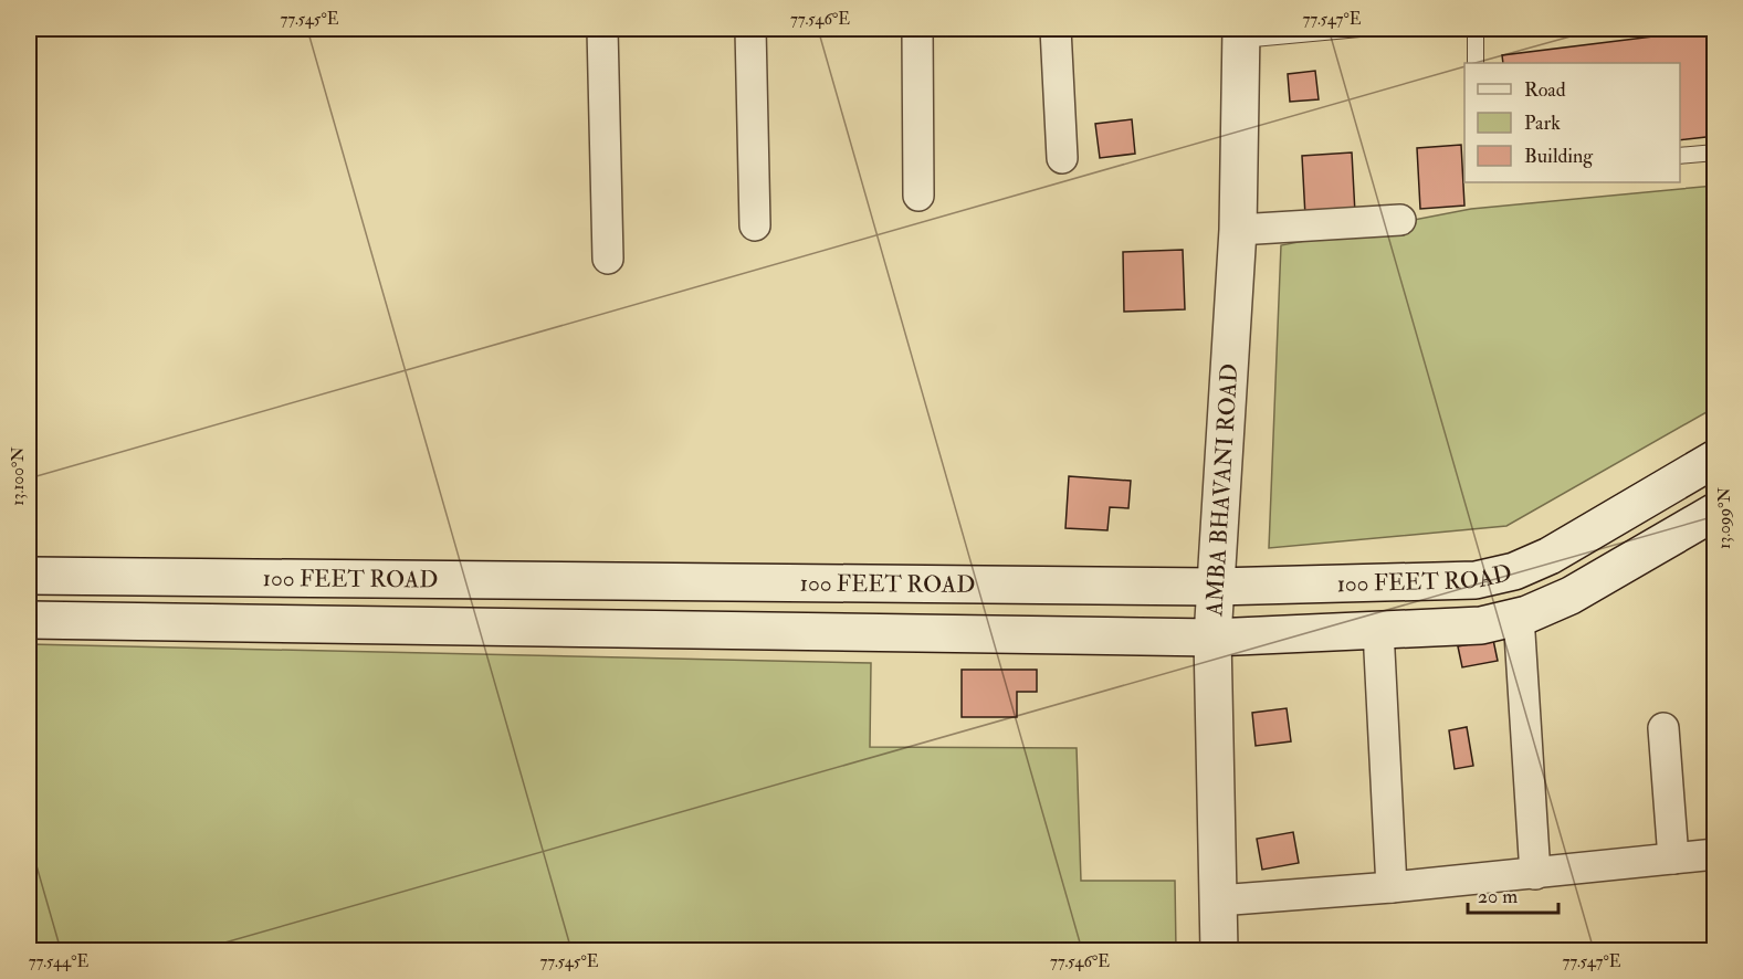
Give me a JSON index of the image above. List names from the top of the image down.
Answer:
{
  "streets": {
    "main road": ["AMBA BHAVANI ROAD", "100 FEET ROAD"]
  },
  "crossings": [
    ["AMBA BHAVANI ROAD", "100 FEET ROAD"]
  ],
  "legend": ["Road", "Park", "Building"],
  "scale_bar": "20 m",
  "coordinates": [
    "77.545°E",
    "77.546°E",
    "77.547°E",
    "13.100°N",
    "13.099°N",
    "77.544°E"
  ]
}
